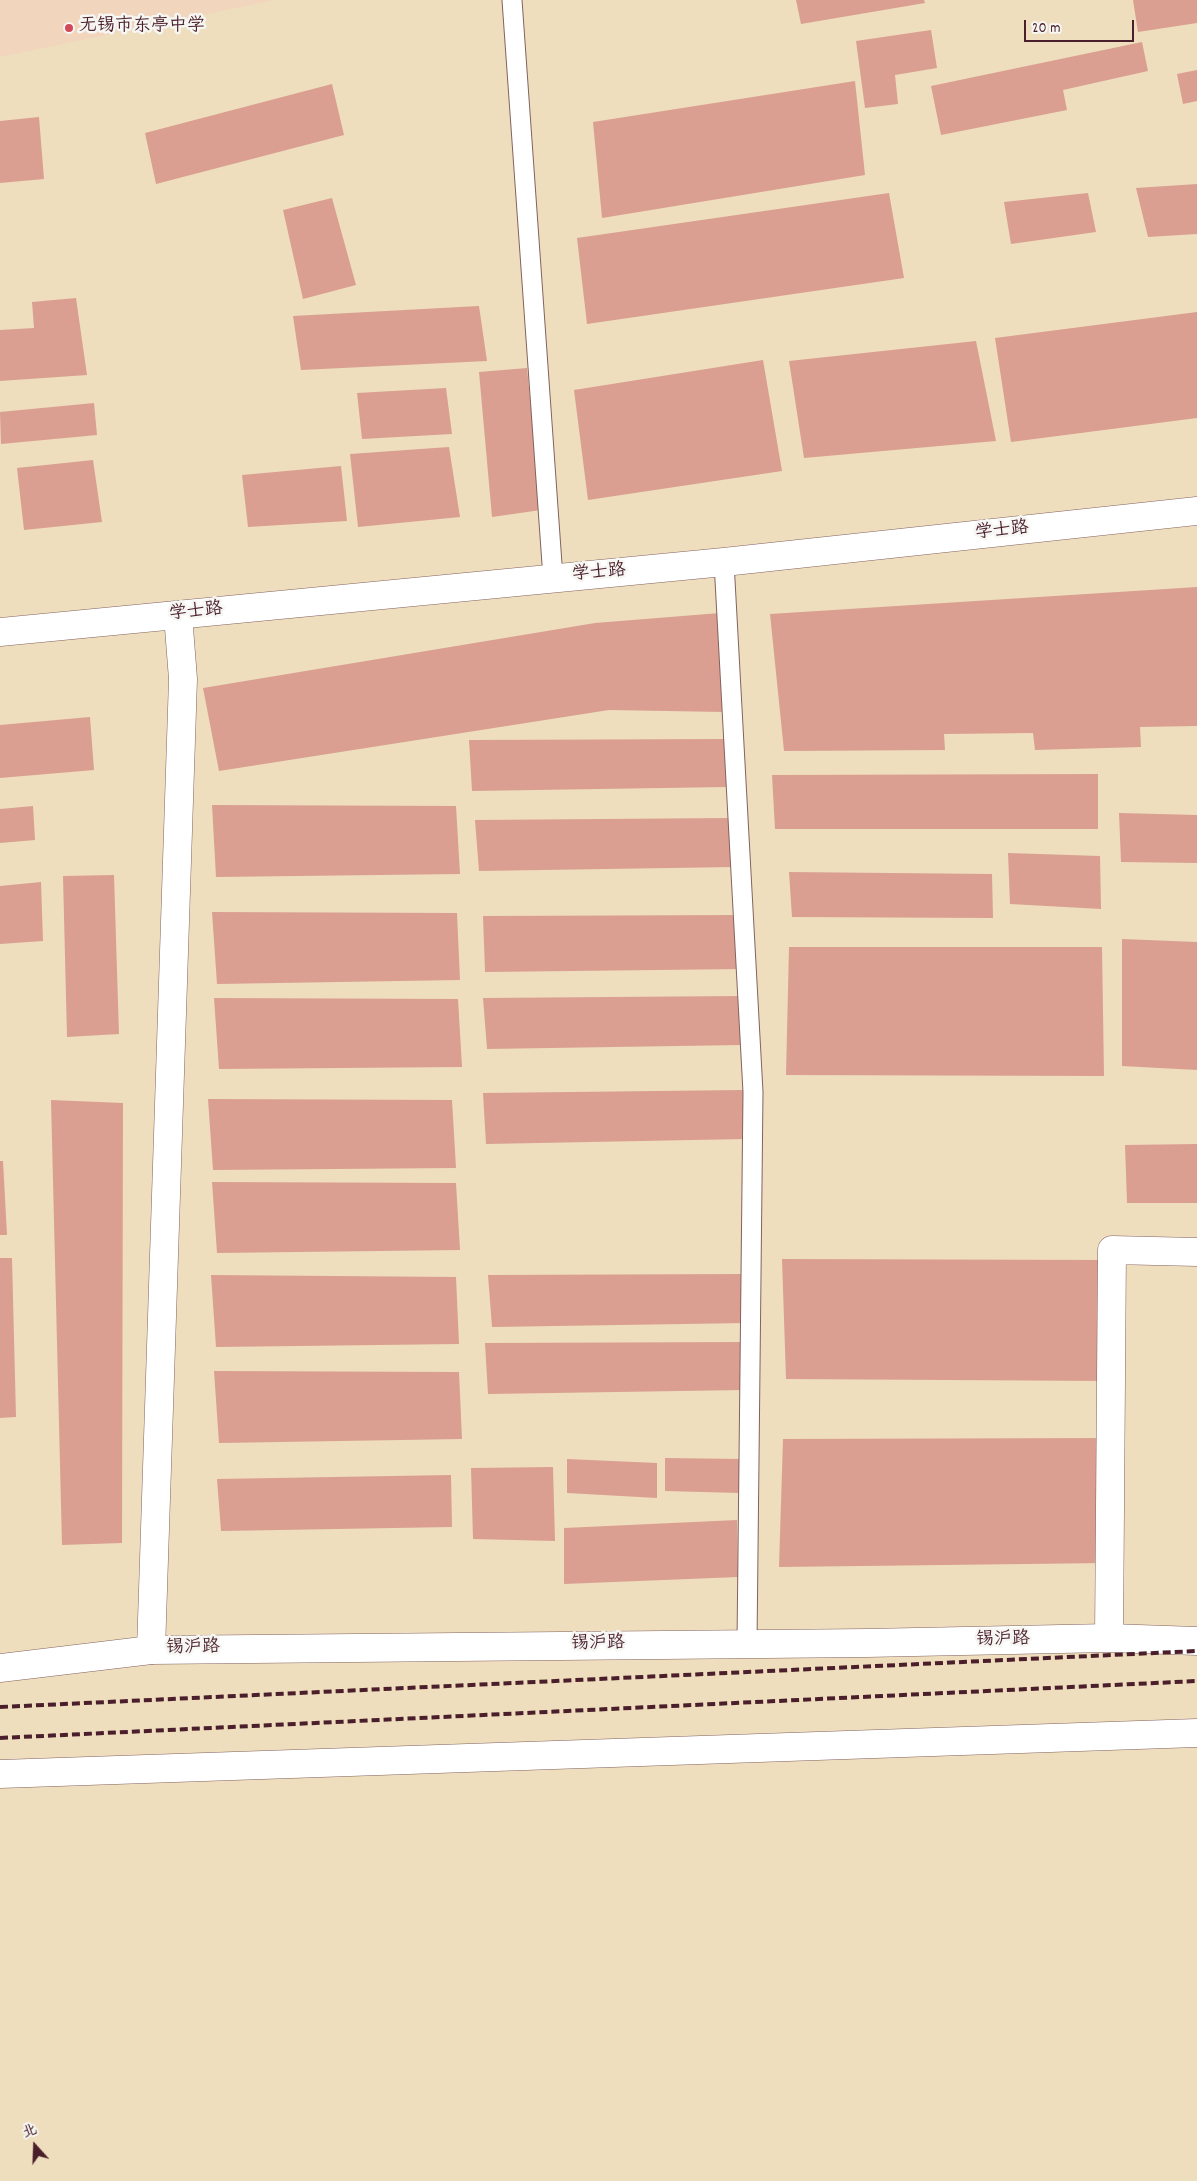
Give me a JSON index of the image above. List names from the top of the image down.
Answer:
{
  "streets": {
    "street": ["学士路", "锡沪路"]
  },
  "places": ["无锡市东亭中学"],
  "scale_bar": "20 m",
  "north": "top"
}
